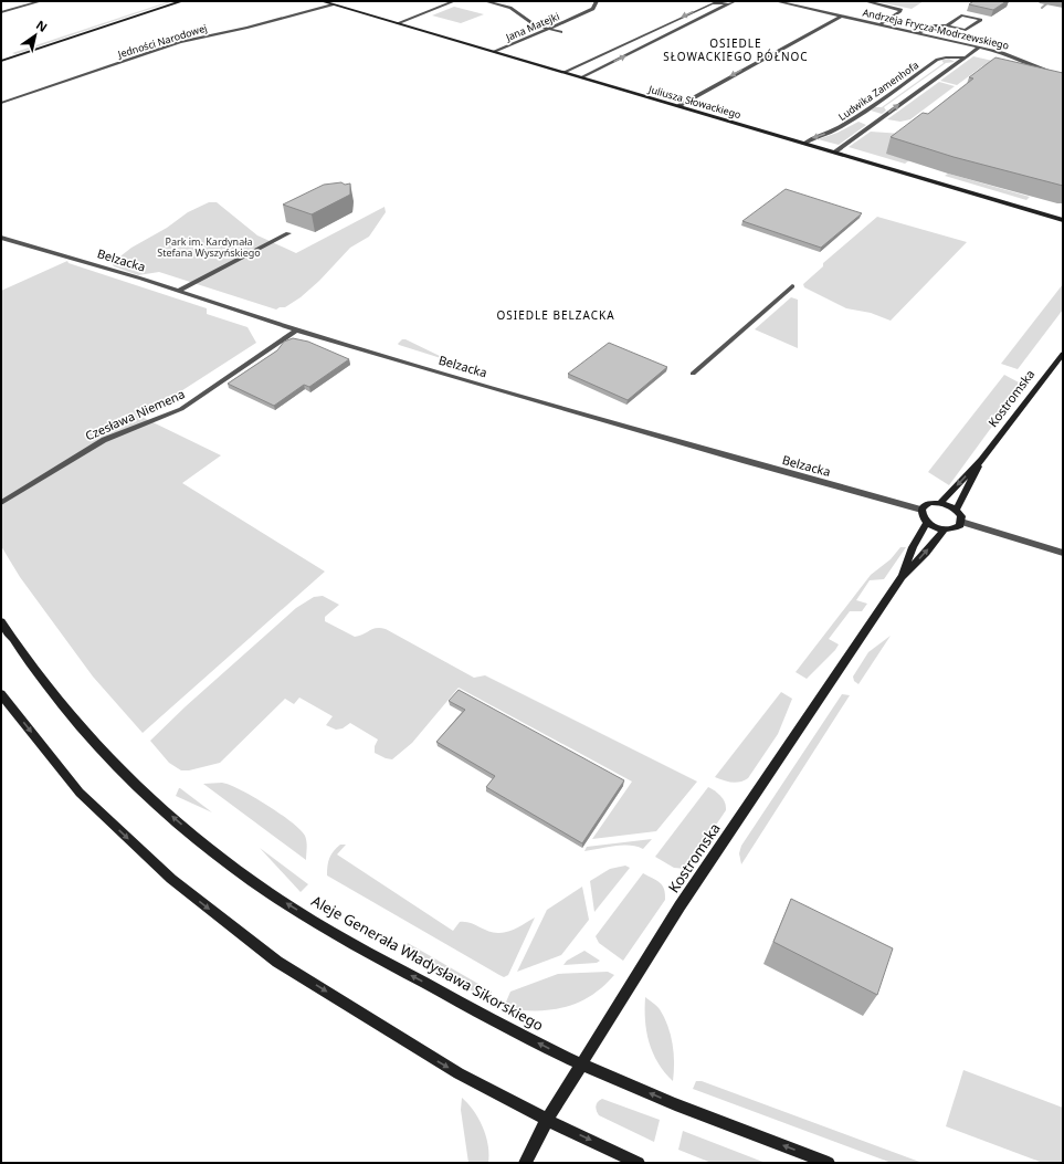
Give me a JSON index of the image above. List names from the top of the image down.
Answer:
{
  "streets": {
    "street": [
      "Jana Matejki",
      "Andrzeja Frycza-Modrzewskiego",
      "Jedności Narodowej",
      "Ludwika Zamenhofa",
      "Juliusza Słowackiego",
      "Belzacka",
      "Kostromska",
      "Czesława Niemena",
      "Aleje Generała Władysława Sikorskiego"
    ]
  },
  "crossings": [
    ["Jana Matejki", "Juliusza Słowackiego"],
    ["Andrzeja Frycza-Modrzewskiego", "Ludwika Zamenhofa"],
    ["Jedności Narodowej", "Juliusza Słowackiego"],
    ["Ludwika Zamenhofa", "Juliusza Słowackiego"],
    ["Belzacka", "Kostromska"],
    ["Belzacka", "Czesława Niemena"],
    ["Kostromska", "Aleje Generała Władysława Sikorskiego"]
  ],
  "districts": ["OSIEDLE SŁOWACKIEGO PÓŁNOC", "OSIEDLE BELZACKA"],
  "parks": ["Park im. Kardynała Stefana Wyszyńskiego"],
  "north": "top right"
}
